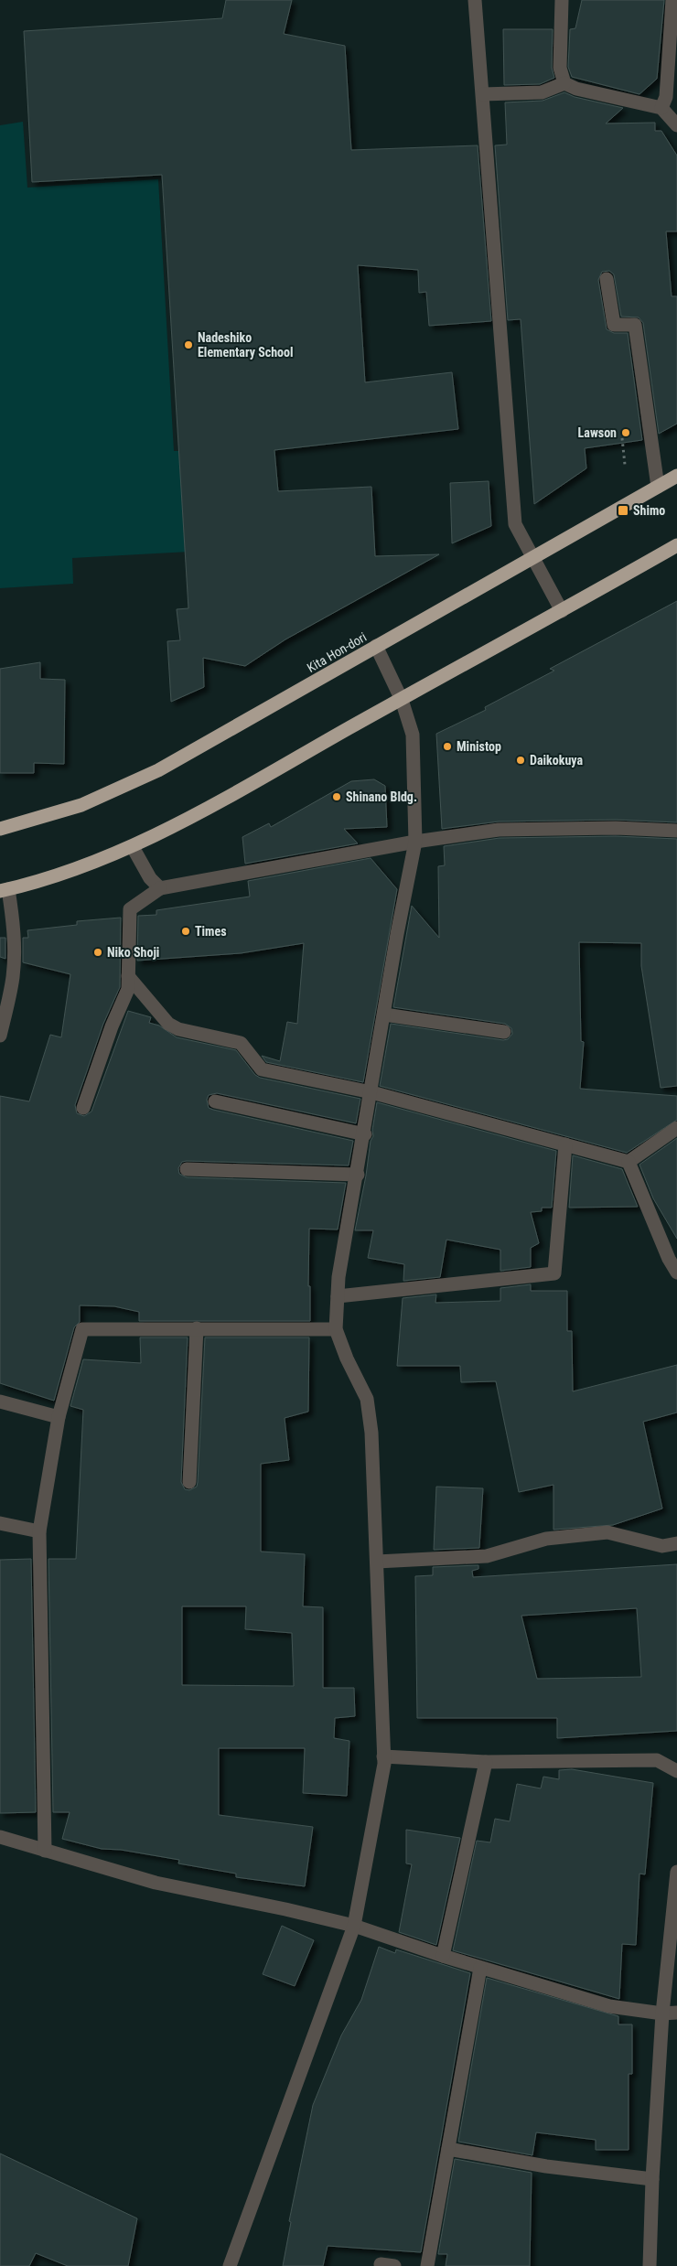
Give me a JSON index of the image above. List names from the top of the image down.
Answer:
{
  "streets": {
    "highway": ["Kita Hon-dori"]
  },
  "places": {
    "other": [
      "Nadeshiko Elementary School",
      "Lawson",
      "Ministop",
      "Daikokuya",
      "Shinano Bldg.",
      "Times",
      "Niko Shoji"
    ],
    "transit": ["Shimo"]
  }
}
